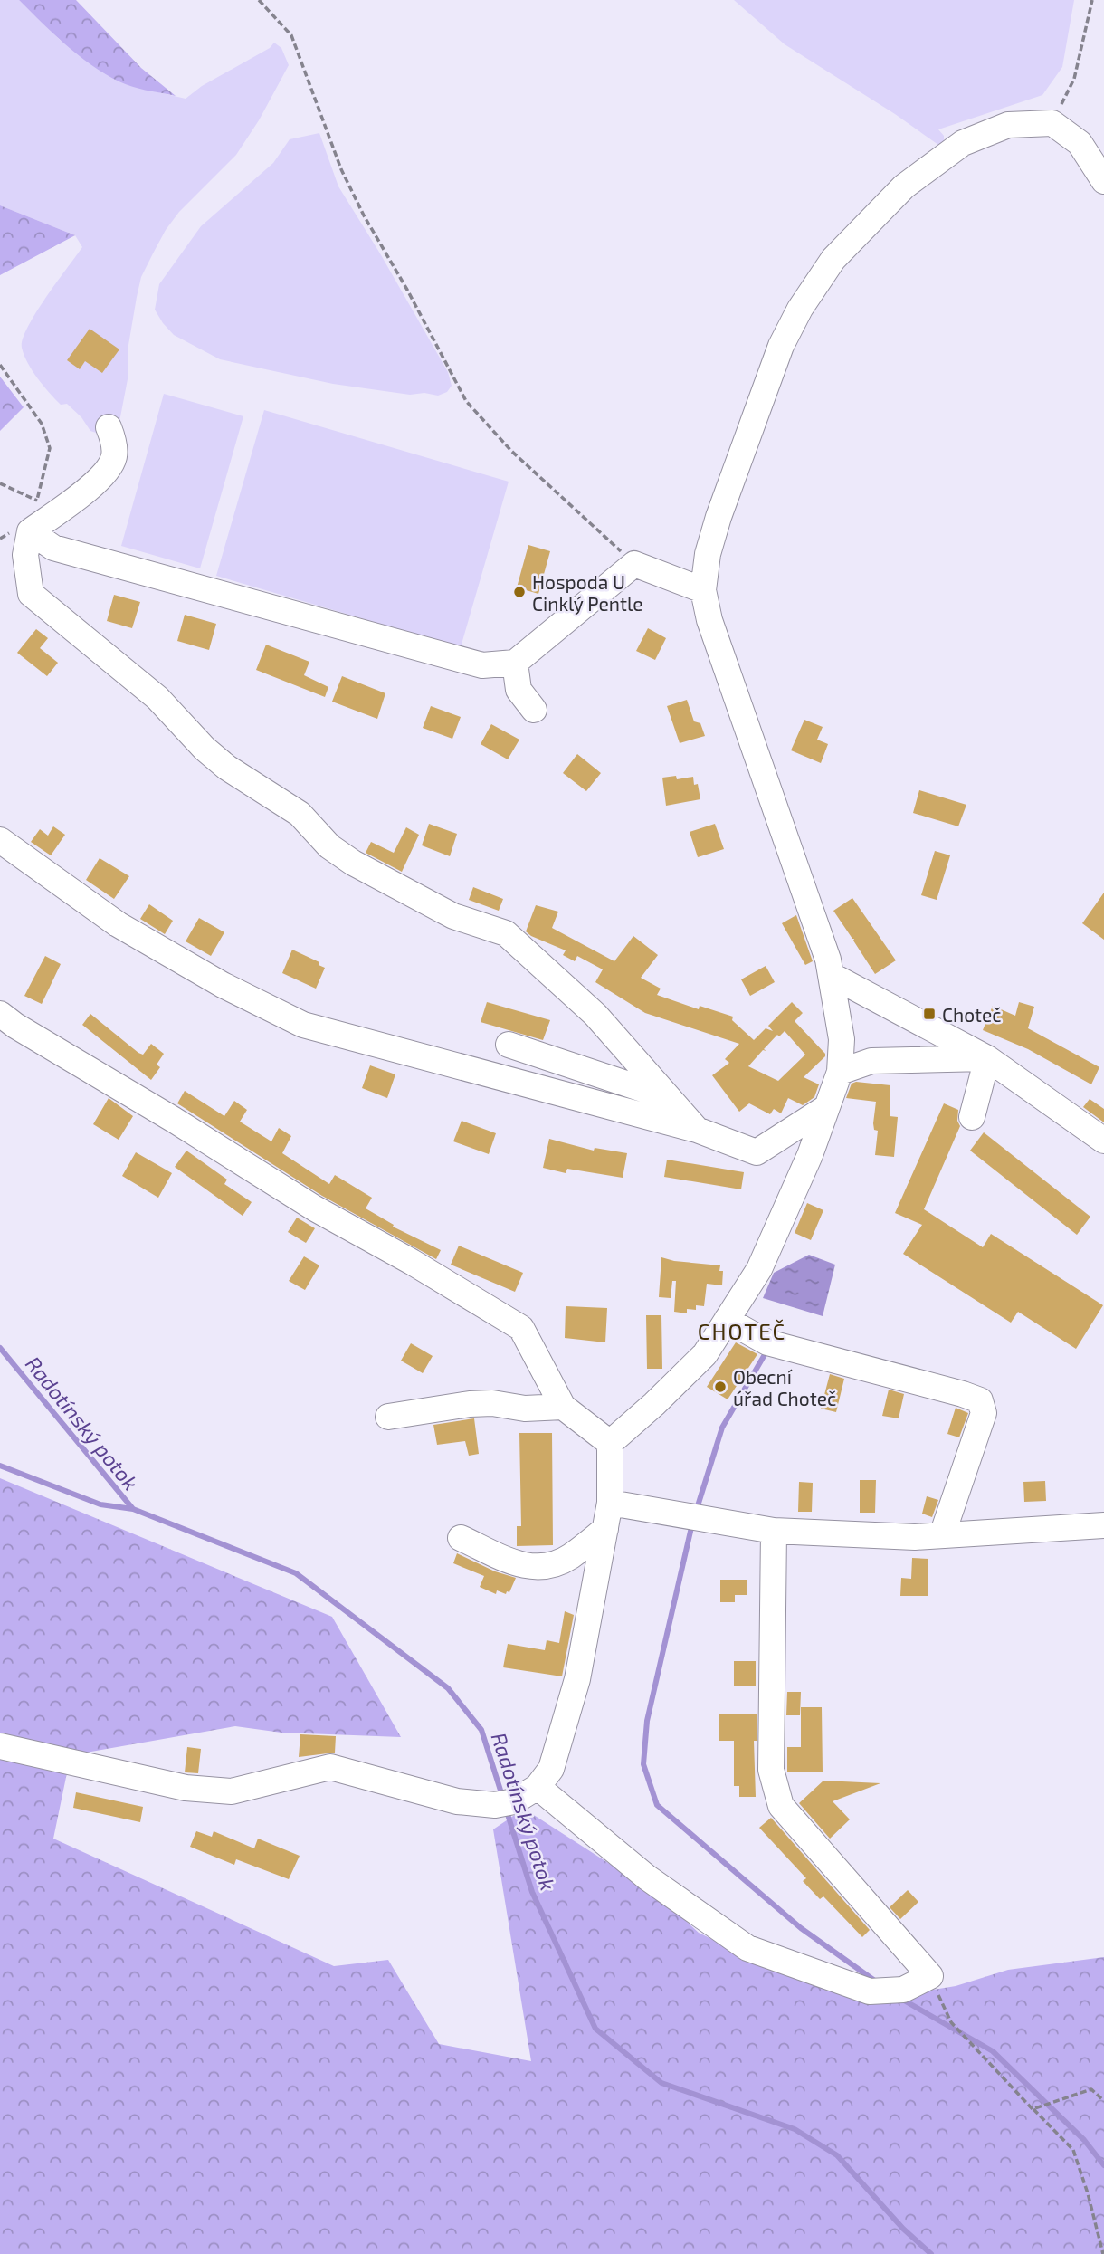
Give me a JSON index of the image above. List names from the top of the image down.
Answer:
{
  "districts": ["CHOTEČ"],
  "water": ["Radotínský potok"],
  "places": {
    "other": ["Hospoda U Cinklý Pentle", "Obecní úřad Choteč"],
    "transit": ["Choteč"]
  }
}
